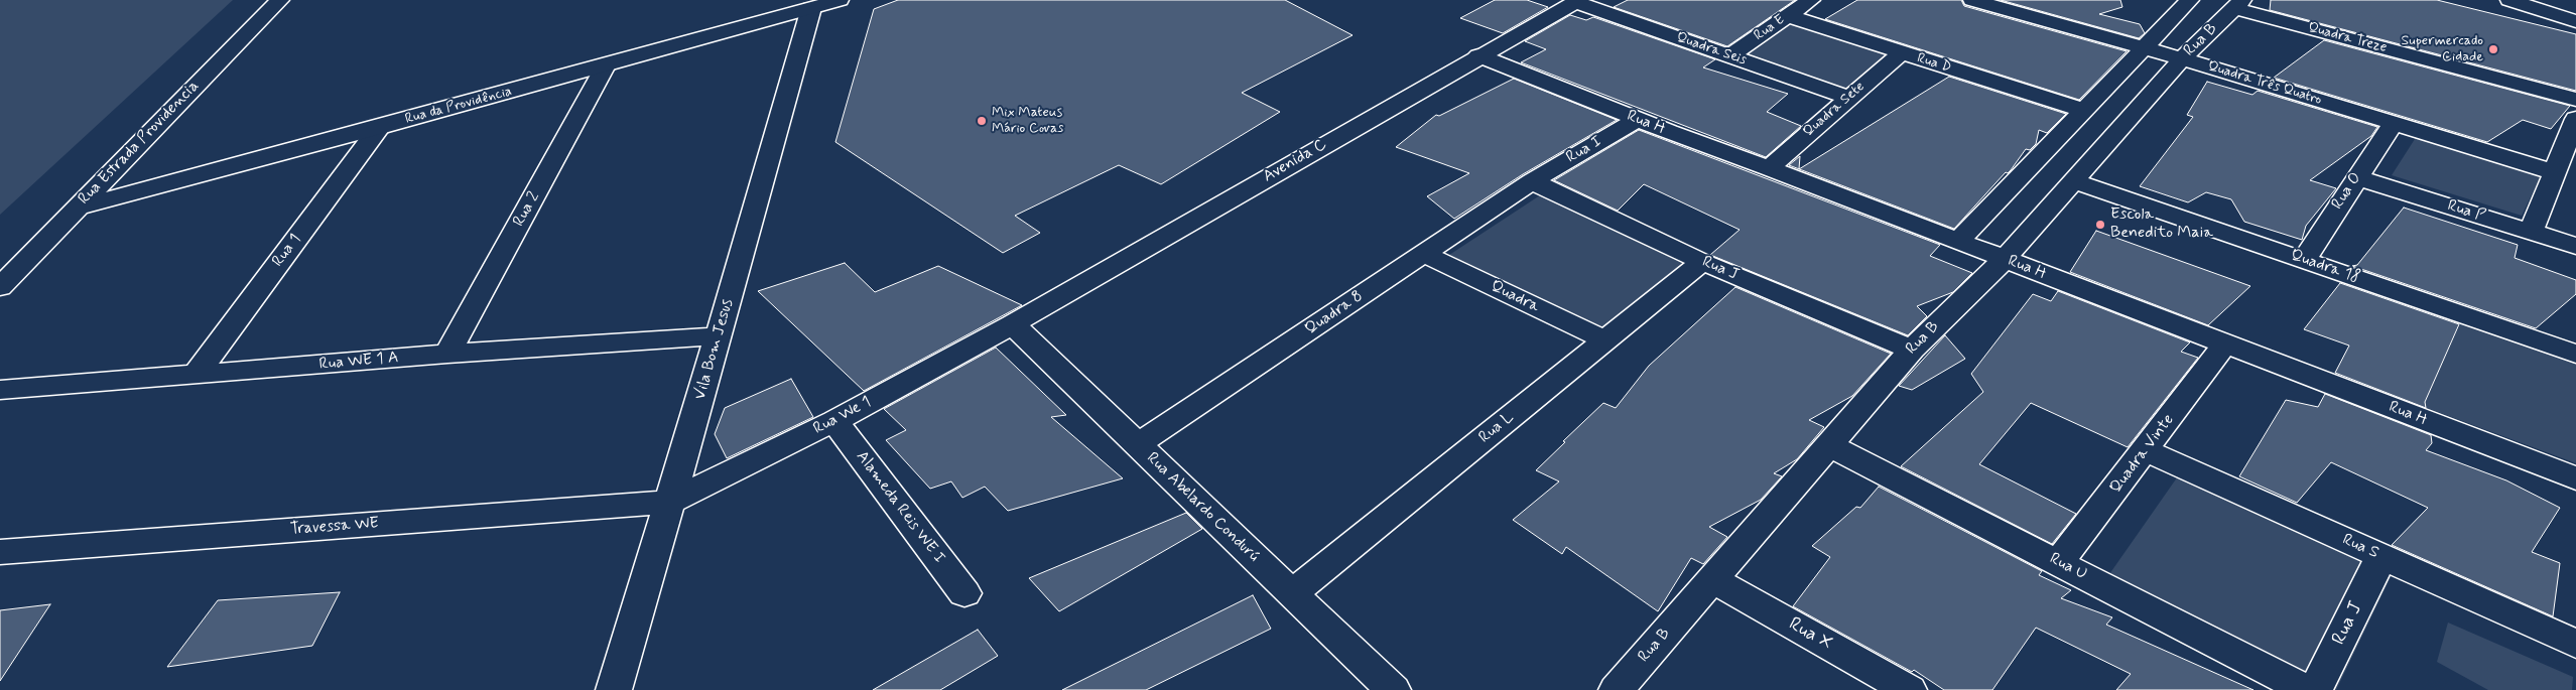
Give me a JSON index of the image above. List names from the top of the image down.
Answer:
{
  "streets": {
    "street": [
      "Rua E",
      "Quadra Treze",
      "Rua B",
      "Quadra Seis",
      "Rua D",
      "Quadra Três Quatro",
      "Rua da Providência",
      "Quadra Sete",
      "Rua H",
      "Rua Estrada Providencia",
      "Rua I",
      "Avenida C",
      "Rua O",
      "Rua 2",
      "Rua P",
      "Rua 1",
      "Quadra 18",
      "Rua J",
      "Quadra",
      "Quadra 8",
      "Vila Bom Jesus",
      "Rua WE 1 A",
      "Rua We 1",
      "Rua L",
      "Quadra Vinte",
      "Alameda Reis WE I",
      "Rua Abelardo Condurú",
      "Travessa WE",
      "Rua S",
      "Rua U",
      "Rua X"
    ]
  },
  "crossings": [
    ["Rua E", "Quadra Seis"],
    ["Rua E", "Rua D"],
    ["Quadra Treze", "Rua B"],
    ["Rua B", "Rua D"],
    ["Rua B", "Quadra Três Quatro"],
    ["Rua B", "Rua H"],
    ["Rua B", "Quadra 18"],
    ["Rua B", "Rua J"],
    ["Rua B", "Rua U"],
    ["Rua B", "Rua X"],
    ["Quadra Seis", "Quadra Sete"],
    ["Quadra Seis", "Avenida C"],
    ["Rua D", "Quadra Sete"],
    ["Quadra Três Quatro", "Rua O"],
    ["Rua da Providência", "Rua Estrada Providencia"],
    ["Rua da Providência", "Rua 2"],
    ["Rua da Providência", "Rua 1"],
    ["Rua da Providência", "Vila Bom Jesus"],
    ["Quadra Sete", "Rua H"],
    ["Rua H", "Rua I"],
    ["Rua H", "Avenida C"],
    ["Rua H", "Quadra Vinte"],
    ["Rua I", "Rua J"],
    ["Rua I", "Quadra 8"],
    ["Avenida C", "Rua We 1"],
    ["Avenida C", "Rua Abelardo Condurú"],
    ["Rua O", "Rua P"],
    ["Rua O", "Quadra 18"],
    ["Rua 2", "Rua WE 1 A"],
    ["Rua 1", "Rua WE 1 A"],
    ["Rua J", "Quadra 8"],
    ["Rua J", "Rua L"],
    ["Rua J", "Rua S"],
    ["Quadra", "Quadra 8"],
    ["Quadra", "Rua L"],
    ["Quadra 8", "Rua Abelardo Condurú"],
    ["Vila Bom Jesus", "Rua WE 1 A"],
    ["Vila Bom Jesus", "Rua We 1"],
    ["Vila Bom Jesus", "Travessa WE"],
    ["Rua We 1", "Alameda Reis WE I"],
    ["Rua We 1", "Rua Abelardo Condurú"],
    ["Rua We 1", "Travessa WE"],
    ["Rua L", "Rua Abelardo Condurú"],
    ["Quadra Vinte", "Rua S"],
    ["Quadra Vinte", "Rua U"]
  ],
  "places": ["Supermercado Cidade", "Mix Mateus Mário Covas", "Escola Benedito Maia"]
}
